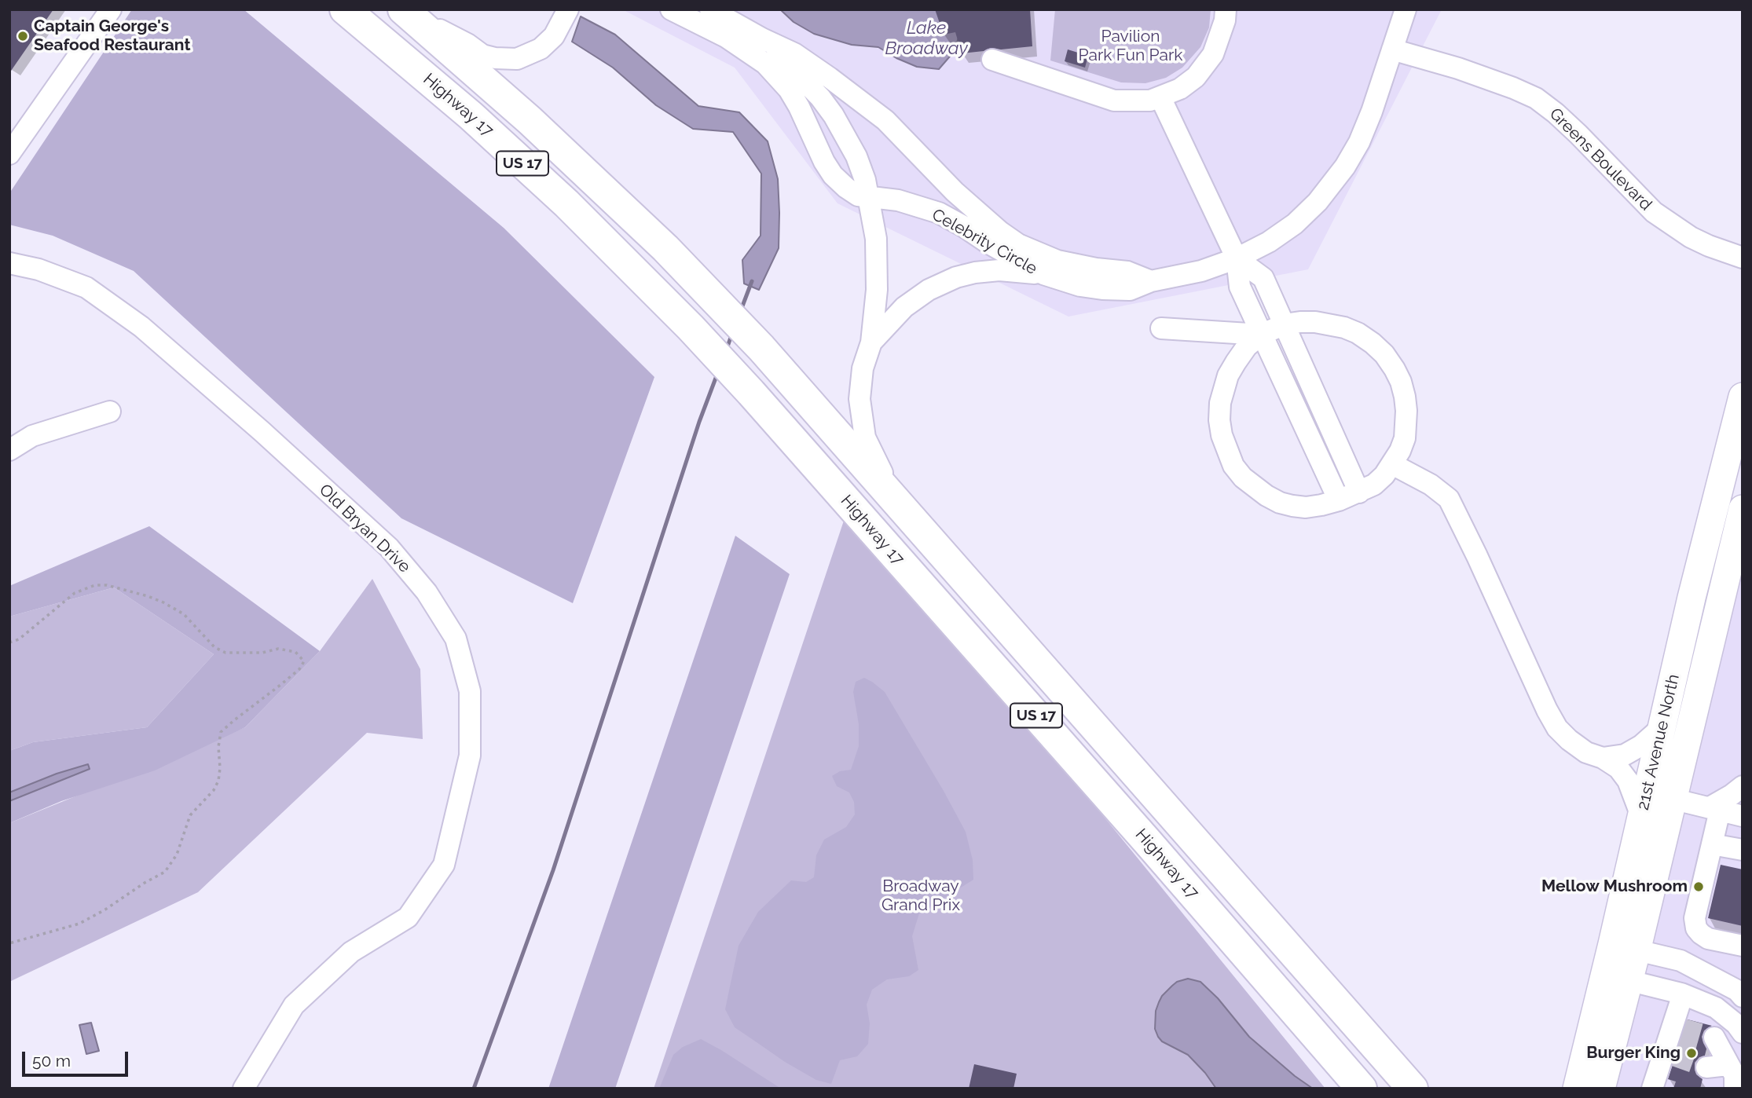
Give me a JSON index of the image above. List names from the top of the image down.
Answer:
{
  "streets": {
    "highway": ["Highway 17", "US 17"],
    "main road": ["21st Avenue North"],
    "street": ["Greens Boulevard", "Celebrity Circle", "Old Bryan Drive"]
  },
  "crossings": [
    ["Greens Boulevard", "Celebrity Circle"]
  ],
  "water": ["Lake Broadway"],
  "parks": ["Pavilion Park Fun Park", "Broadway Grand Prix"],
  "places": ["Captain George's Seafood Restaurant", "Mellow Mushroom", "Burger King"],
  "scale_bar": "50 m"
}
